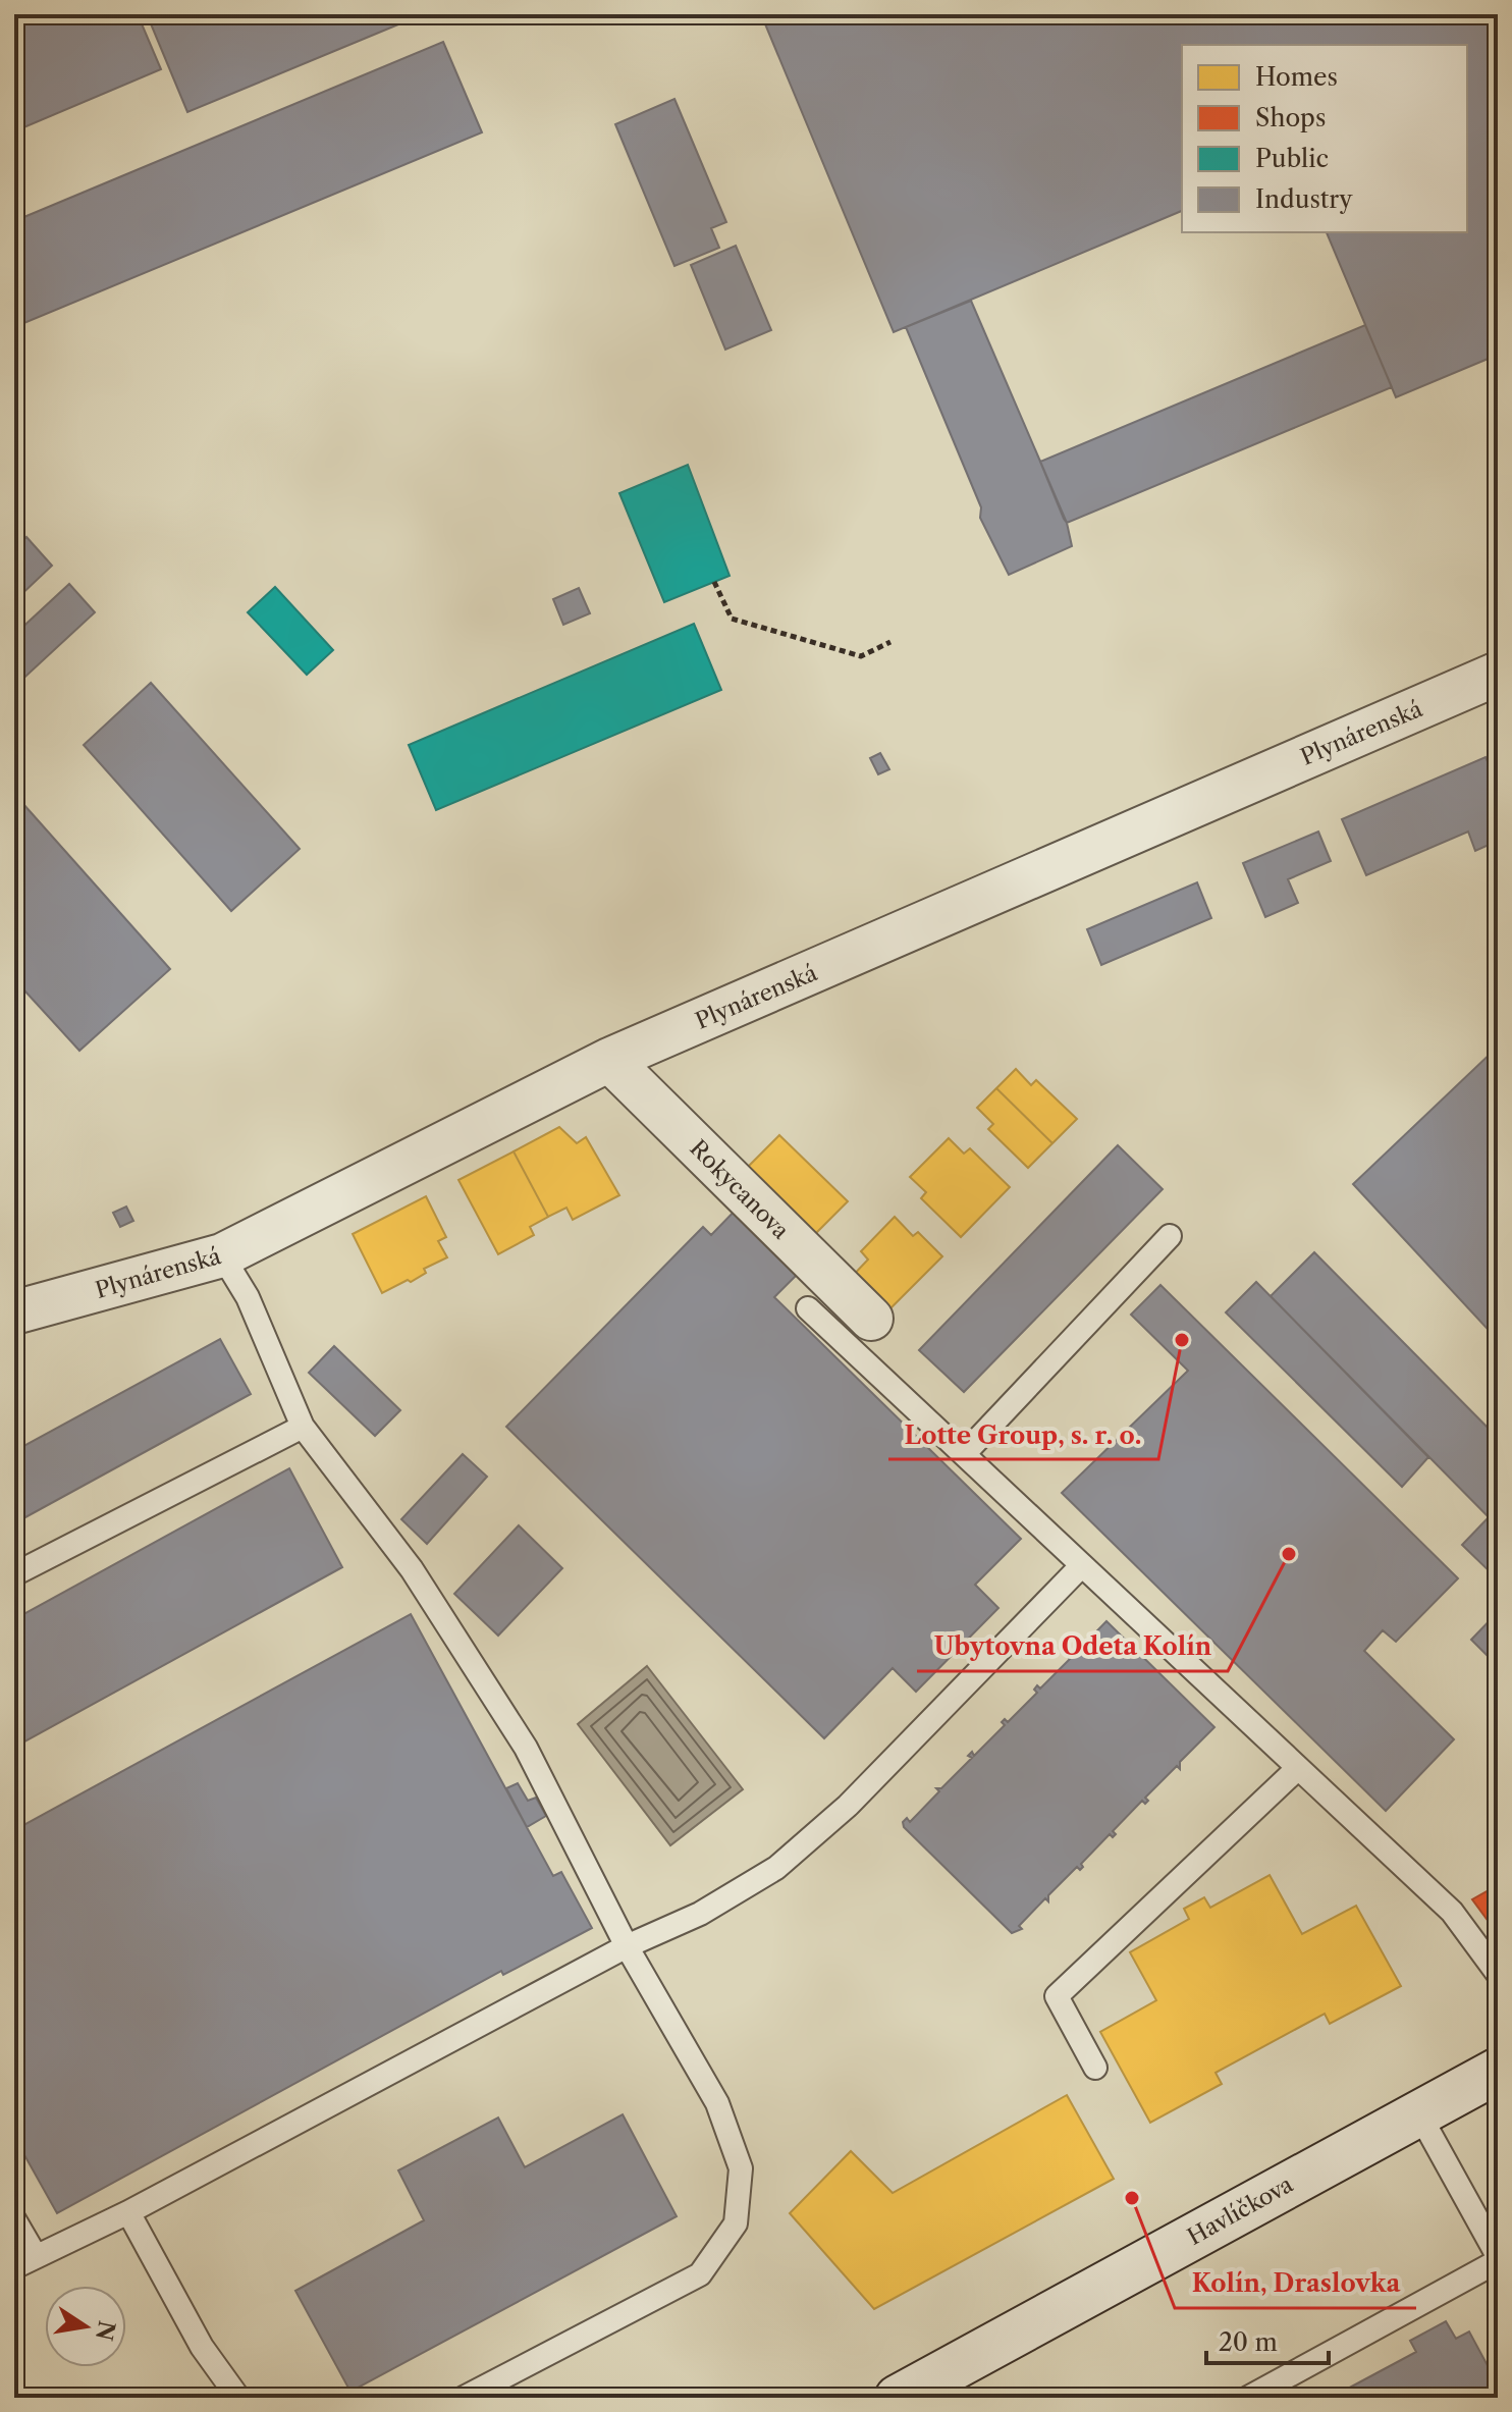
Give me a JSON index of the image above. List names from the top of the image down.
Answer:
{
  "streets": {
    "street": ["Plynárenská", "Rokycanova", "Havlíčkova"]
  },
  "crossings": [
    ["Plynárenská", "Rokycanova"]
  ],
  "places": ["Lotte Group, s. r. o.", "Ubytovna Odeta Kolín", "Kolín, Draslovka"],
  "legend": [
    "Homes",
    "Shops",
    "Public",
    "Industry"
  ],
  "scale_bar": "20 m",
  "north": "right"
}
